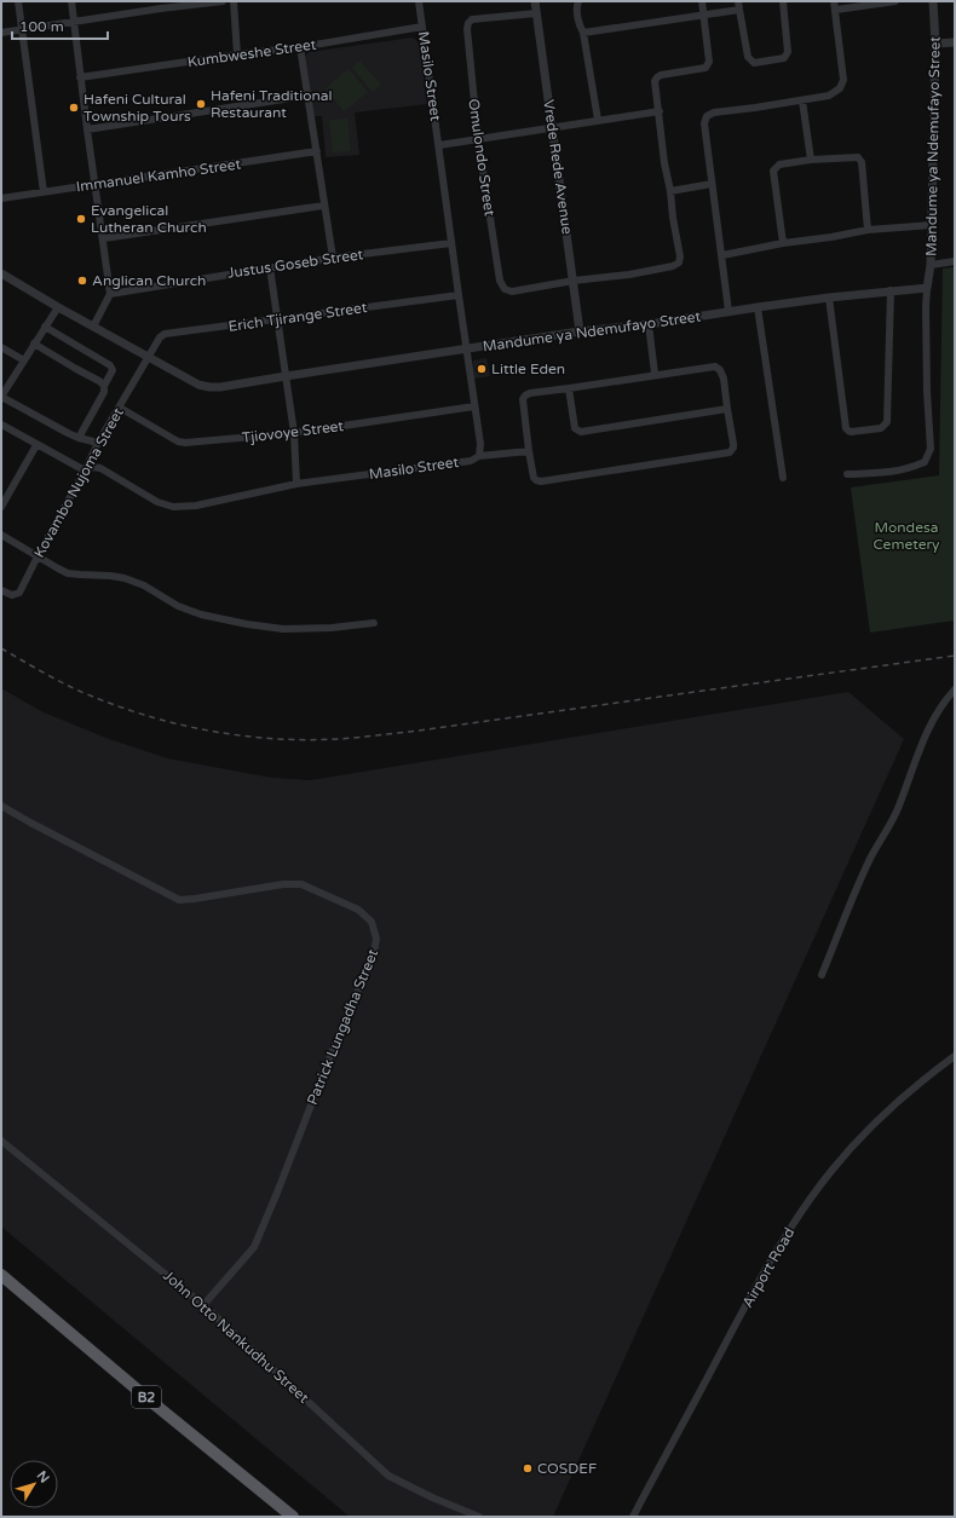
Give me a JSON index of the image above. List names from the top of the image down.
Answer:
{
  "streets": {
    "highway": ["B2"],
    "street": [
      "Kumbweshe Street",
      "Masilo Street",
      "Mandume ya Ndemufayo Street",
      "Omulondo Street",
      "Vrede Rede Avenue",
      "Immanuel Kamho Street",
      "Justus Goseb Street",
      "Erich Tjirange Street",
      "Tjiovoye Street",
      "Kovambo Nujoma Street",
      "Patrick Lungadha Street",
      "Airport Road",
      "John Otto Nankudhu Street"
    ]
  },
  "crossings": [
    ["Kumbweshe Street", "Masilo Street"],
    ["Masilo Street", "Mandume ya Ndemufayo Street"],
    ["Masilo Street", "Justus Goseb Street"],
    ["Masilo Street", "Erich Tjirange Street"],
    ["Masilo Street", "Tjiovoye Street"],
    ["Masilo Street", "Kovambo Nujoma Street"],
    ["Mandume ya Ndemufayo Street", "Vrede Rede Avenue"],
    ["Mandume ya Ndemufayo Street", "Erich Tjirange Street"],
    ["Mandume ya Ndemufayo Street", "Kovambo Nujoma Street"],
    ["Omulondo Street", "Vrede Rede Avenue"],
    ["Erich Tjirange Street", "Kovambo Nujoma Street"],
    ["Tjiovoye Street", "Kovambo Nujoma Street"],
    ["Patrick Lungadha Street", "John Otto Nankudhu Street"]
  ],
  "parks": ["Mondesa Cemetery"],
  "places": [
    "Hafeni Traditional Restaurant",
    "Hafeni Cultural Township Tours",
    "Evangelical Lutheran Church",
    "Anglican Church",
    "Little Eden",
    "COSDEF"
  ],
  "scale_bar": "100 m",
  "north": "top right"
}
